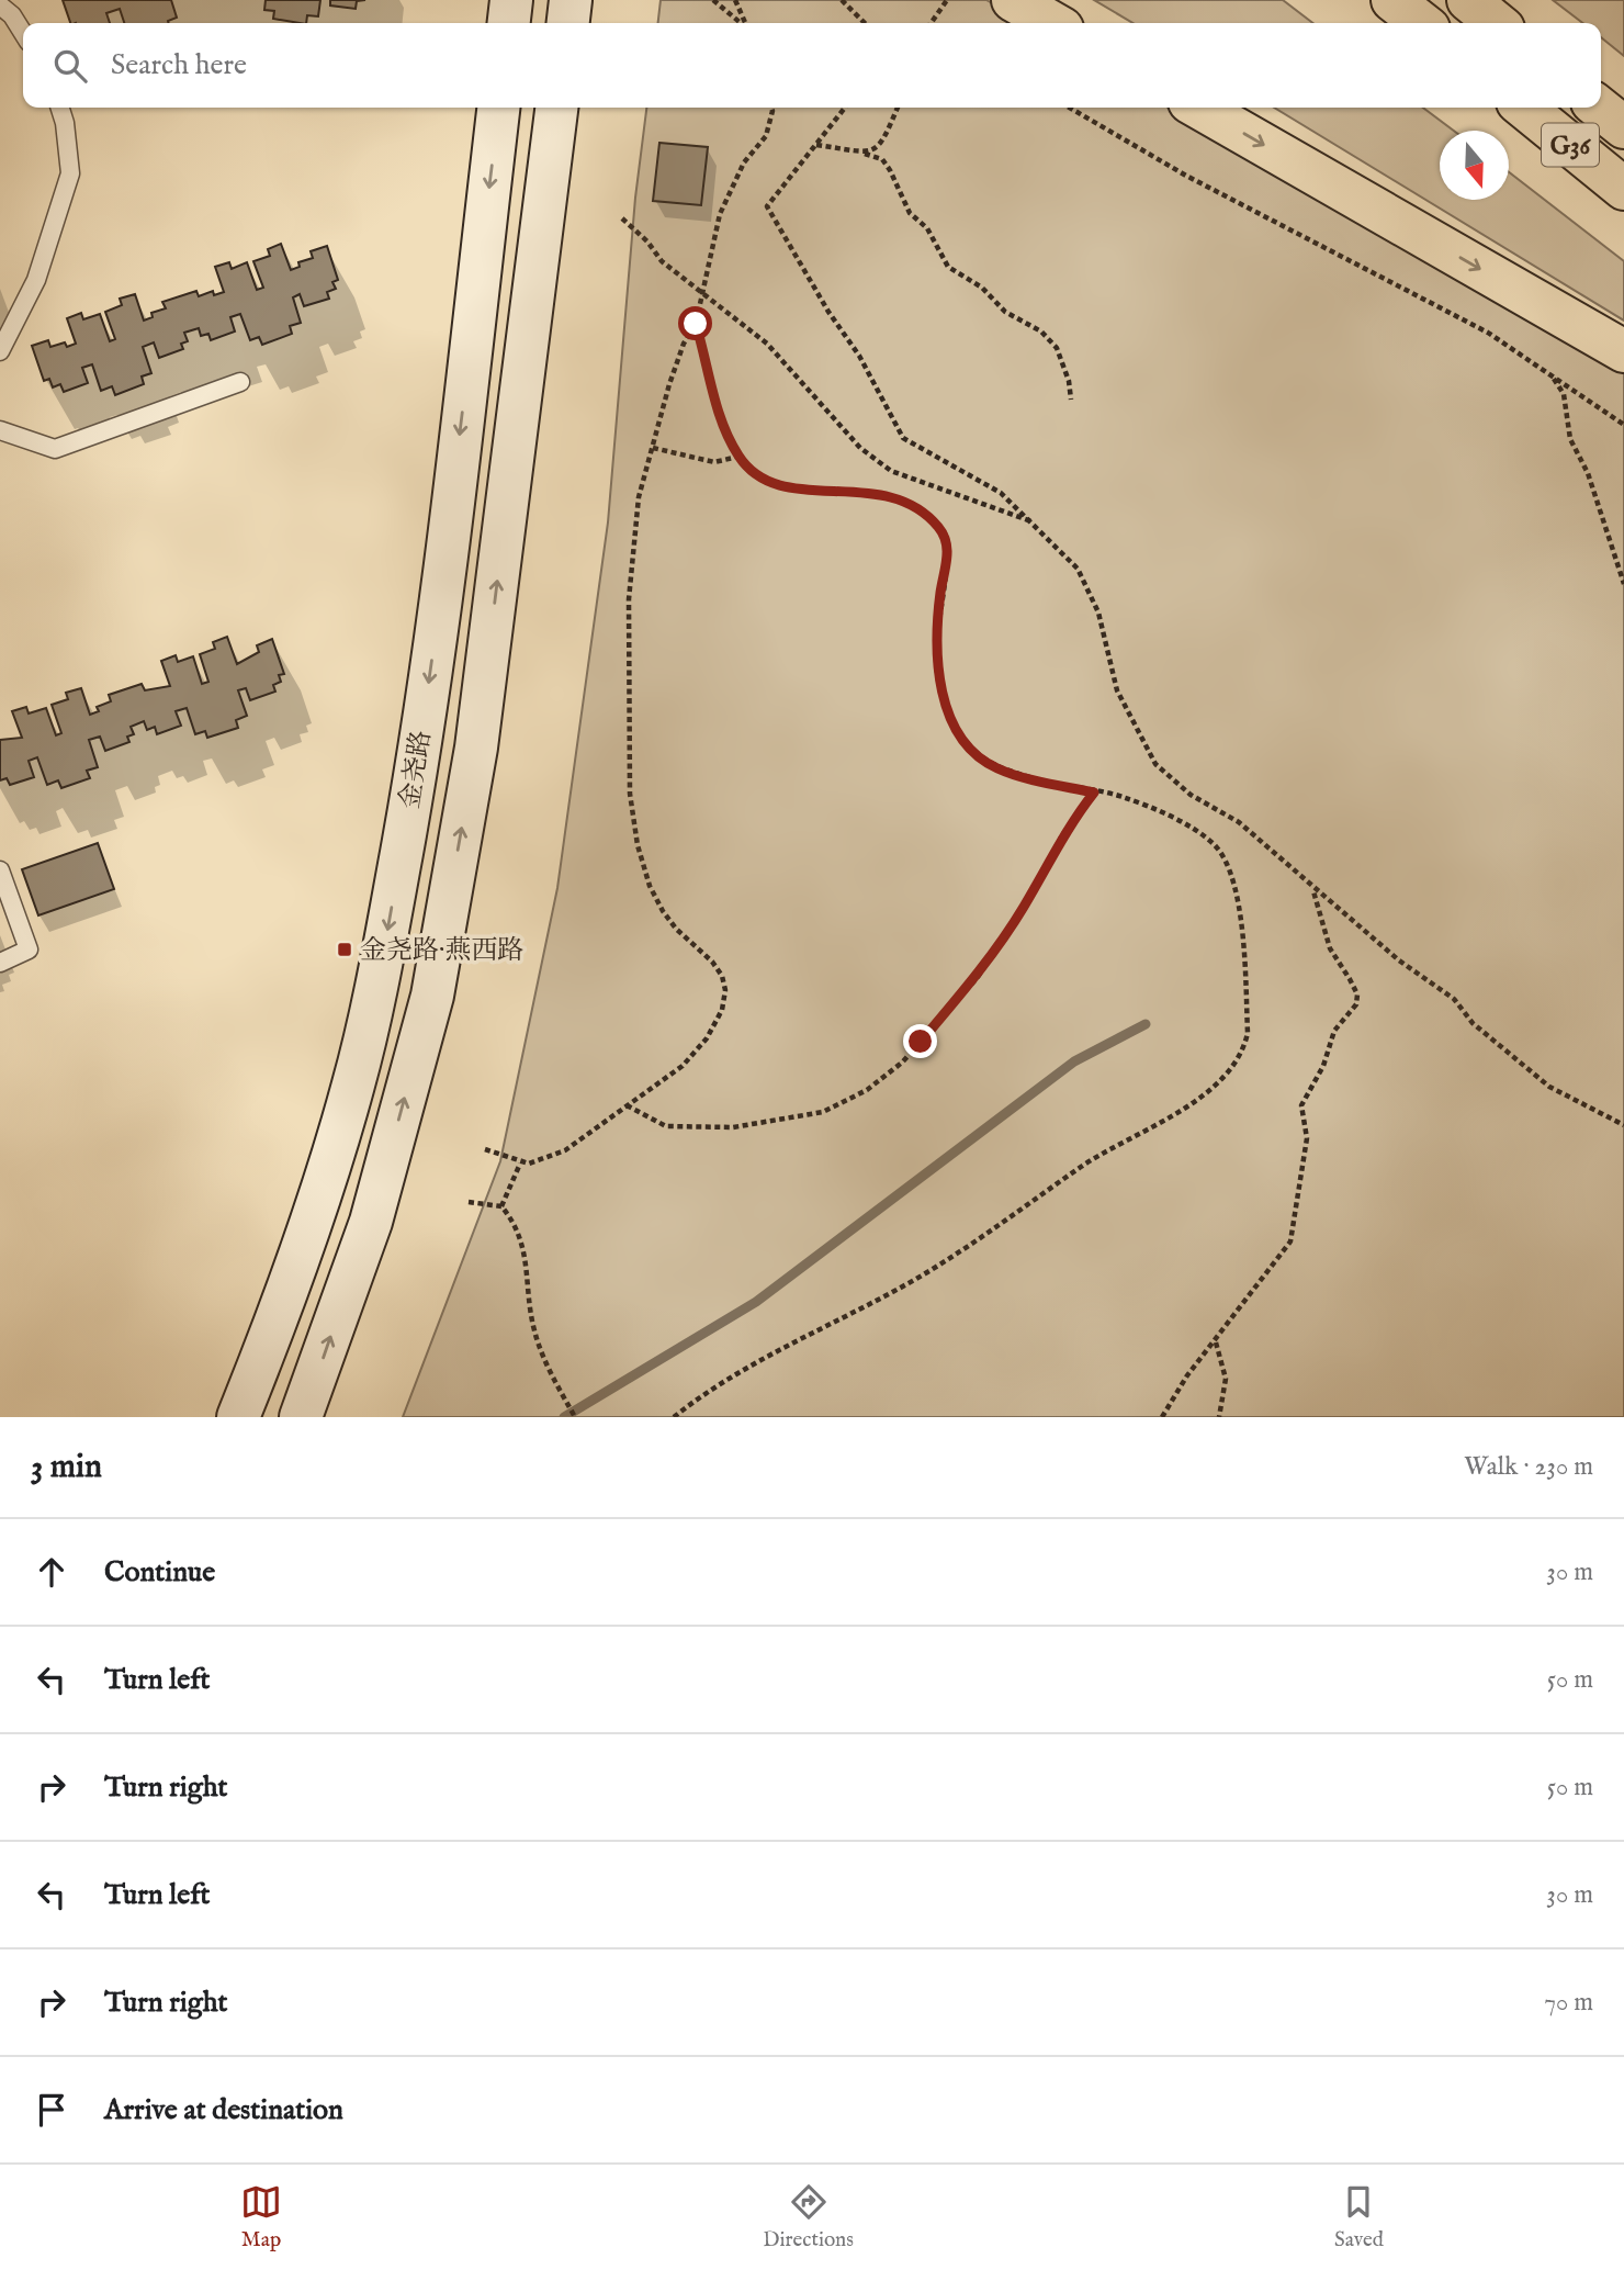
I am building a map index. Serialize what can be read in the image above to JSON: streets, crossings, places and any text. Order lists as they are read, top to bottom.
{
  "streets": {
    "highway": ["G36"],
    "main road": ["金尧路"]
  },
  "places": {
    "transit": ["金尧路·燕西路"]
  },
  "north": "bottom",
  "page": {
    "search": "Search here",
    "heading": ["3 min", "Walk · 230 m"],
    "list": [
      ["Continue", "30 m"],
      ["Turn left", "50 m"],
      ["Turn right", "50 m"],
      ["Turn left", "30 m"],
      ["Turn right", "70 m"],
      "Arrive at destination"
    ],
    "nav": ["Map", "Directions", "Saved"]
  }
}
